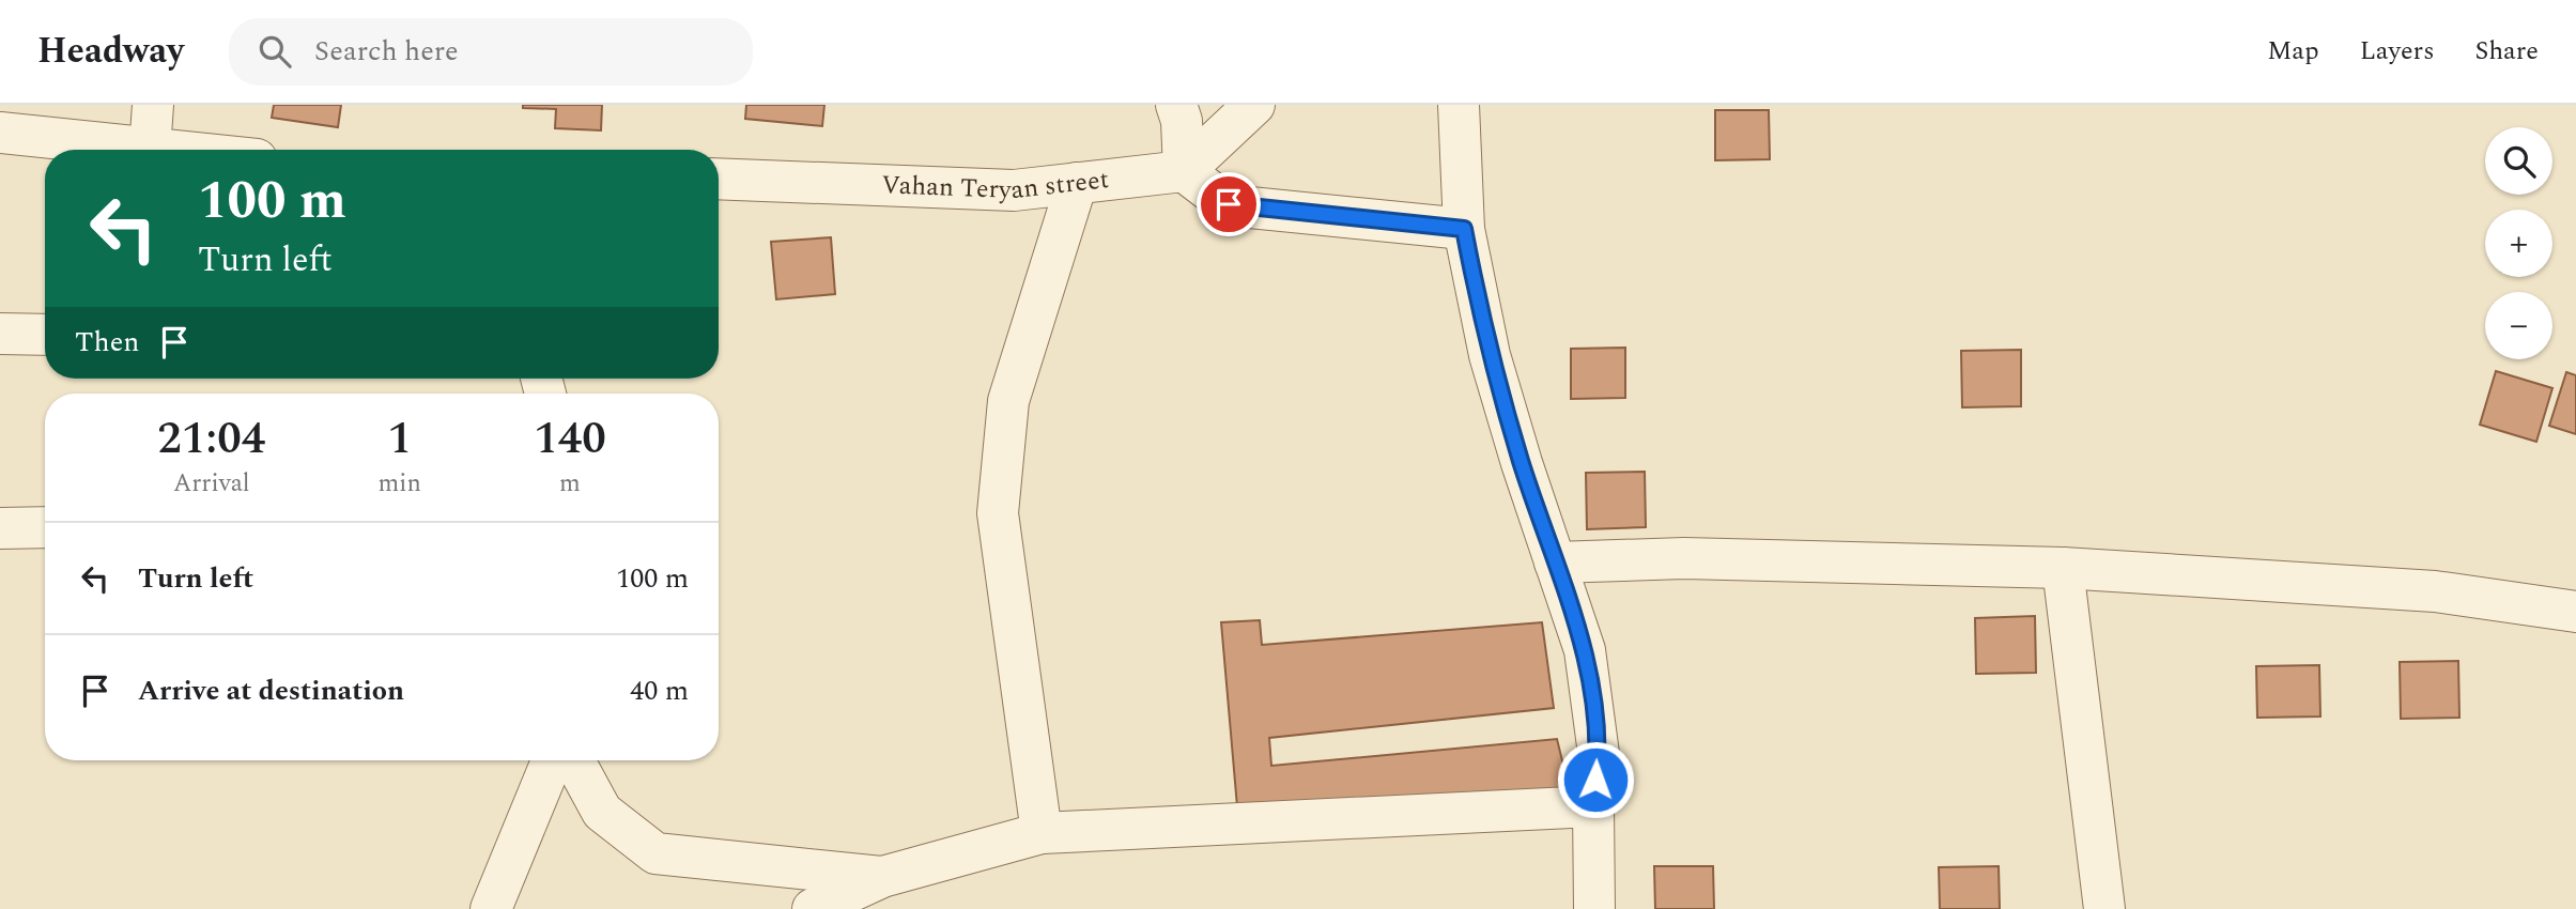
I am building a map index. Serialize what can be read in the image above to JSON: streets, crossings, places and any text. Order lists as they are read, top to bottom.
{
  "streets": {
    "street": ["Vahan Teryan street"]
  },
  "page": {
    "header": "Headway",
    "search": "Search here",
    "nav": ["Map", "Layers", "Share"],
    "map_buttons": ["+", "−"],
    "turn": ["100 m", "Turn left"],
    "then": "Then",
    "eta": [
      "21:04",
      "Arrival",
      "1",
      "min",
      "140",
      "m"
    ],
    "list": [
      {
        "name": "Turn left",
        "value": "100 m"
      },
      {
        "name": "Arrive at destination",
        "value": "40 m"
      }
    ]
  }
}
